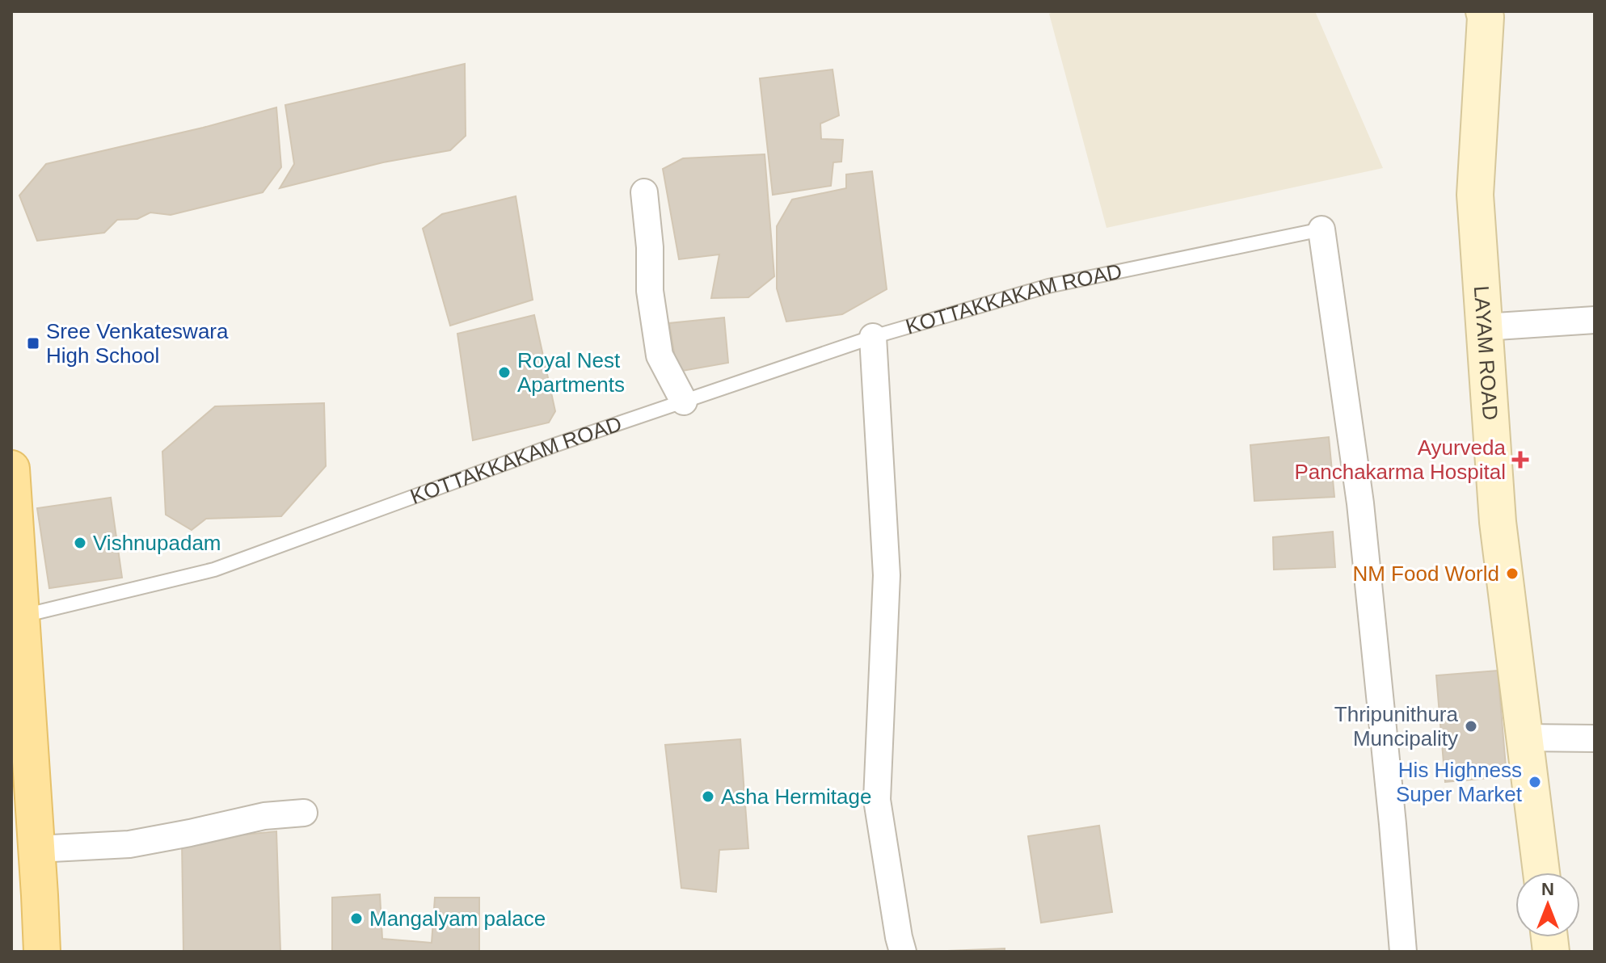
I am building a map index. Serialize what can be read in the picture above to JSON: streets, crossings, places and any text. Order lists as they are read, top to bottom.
{
  "streets": {
    "street": ["KOTTAKKAKAM ROAD", "LAYAM ROAD"]
  },
  "places": {
    "transit": ["Sree Venkateswara High School"],
    "other": [
      "Royal Nest Apartments",
      "Vishnupadam",
      "NM Food World",
      "Thripunithura Muncipality",
      "His Highness Super Market",
      "Asha Hermitage",
      "Mangalyam palace"
    ],
    "health": ["Ayurveda Panchakarma Hospital"]
  },
  "north": "top"
}
